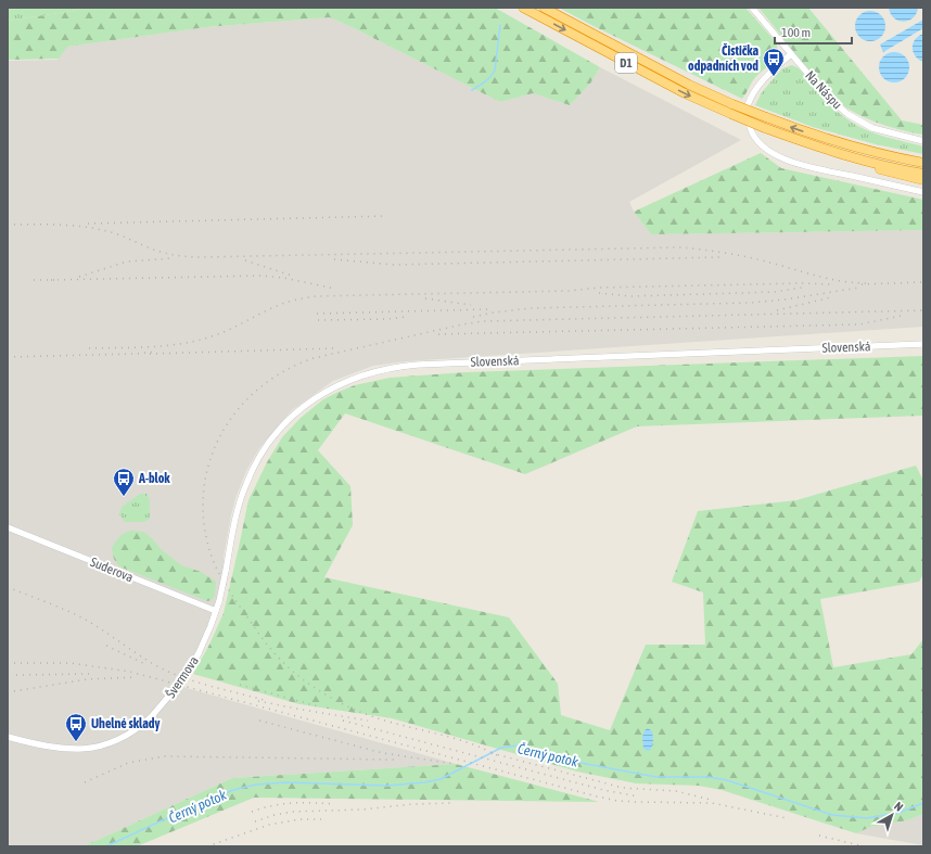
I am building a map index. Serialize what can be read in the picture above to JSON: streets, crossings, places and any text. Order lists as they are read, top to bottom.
{
  "streets": {
    "highway": ["D1"],
    "street": [
      "Na Náspu",
      "Slovenská",
      "Suderova",
      "Švermova"
    ]
  },
  "crossings": [
    ["Slovenská", "Suderova"],
    ["Slovenská", "Švermova"],
    ["Suderova", "Švermova"]
  ],
  "water": ["Černý potok"],
  "places": {
    "bus stop": ["Čistička odpadních vod", "A-blok", "Uhelné sklady"]
  },
  "scale_bar": "100 m",
  "north": "top right"
}
